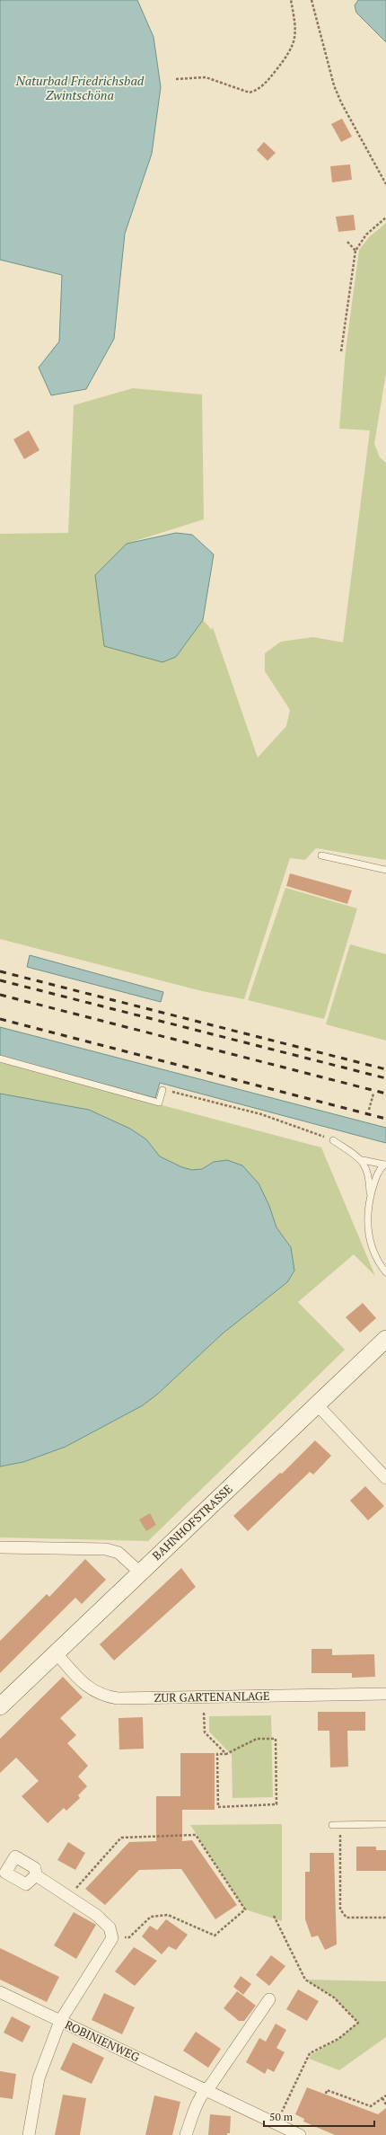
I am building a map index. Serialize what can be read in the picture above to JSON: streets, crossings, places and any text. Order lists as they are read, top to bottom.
{
  "streets": {
    "street": ["BAHNHOFSTRASSE", "ZUR GARTENANLAGE", "ROBINIENWEG"]
  },
  "crossings": [
    ["BAHNHOFSTRASSE", "ZUR GARTENANLAGE"]
  ],
  "water": ["Naturbad Friedrichsbad Zwintschöna"],
  "scale_bar": "50 m"
}
